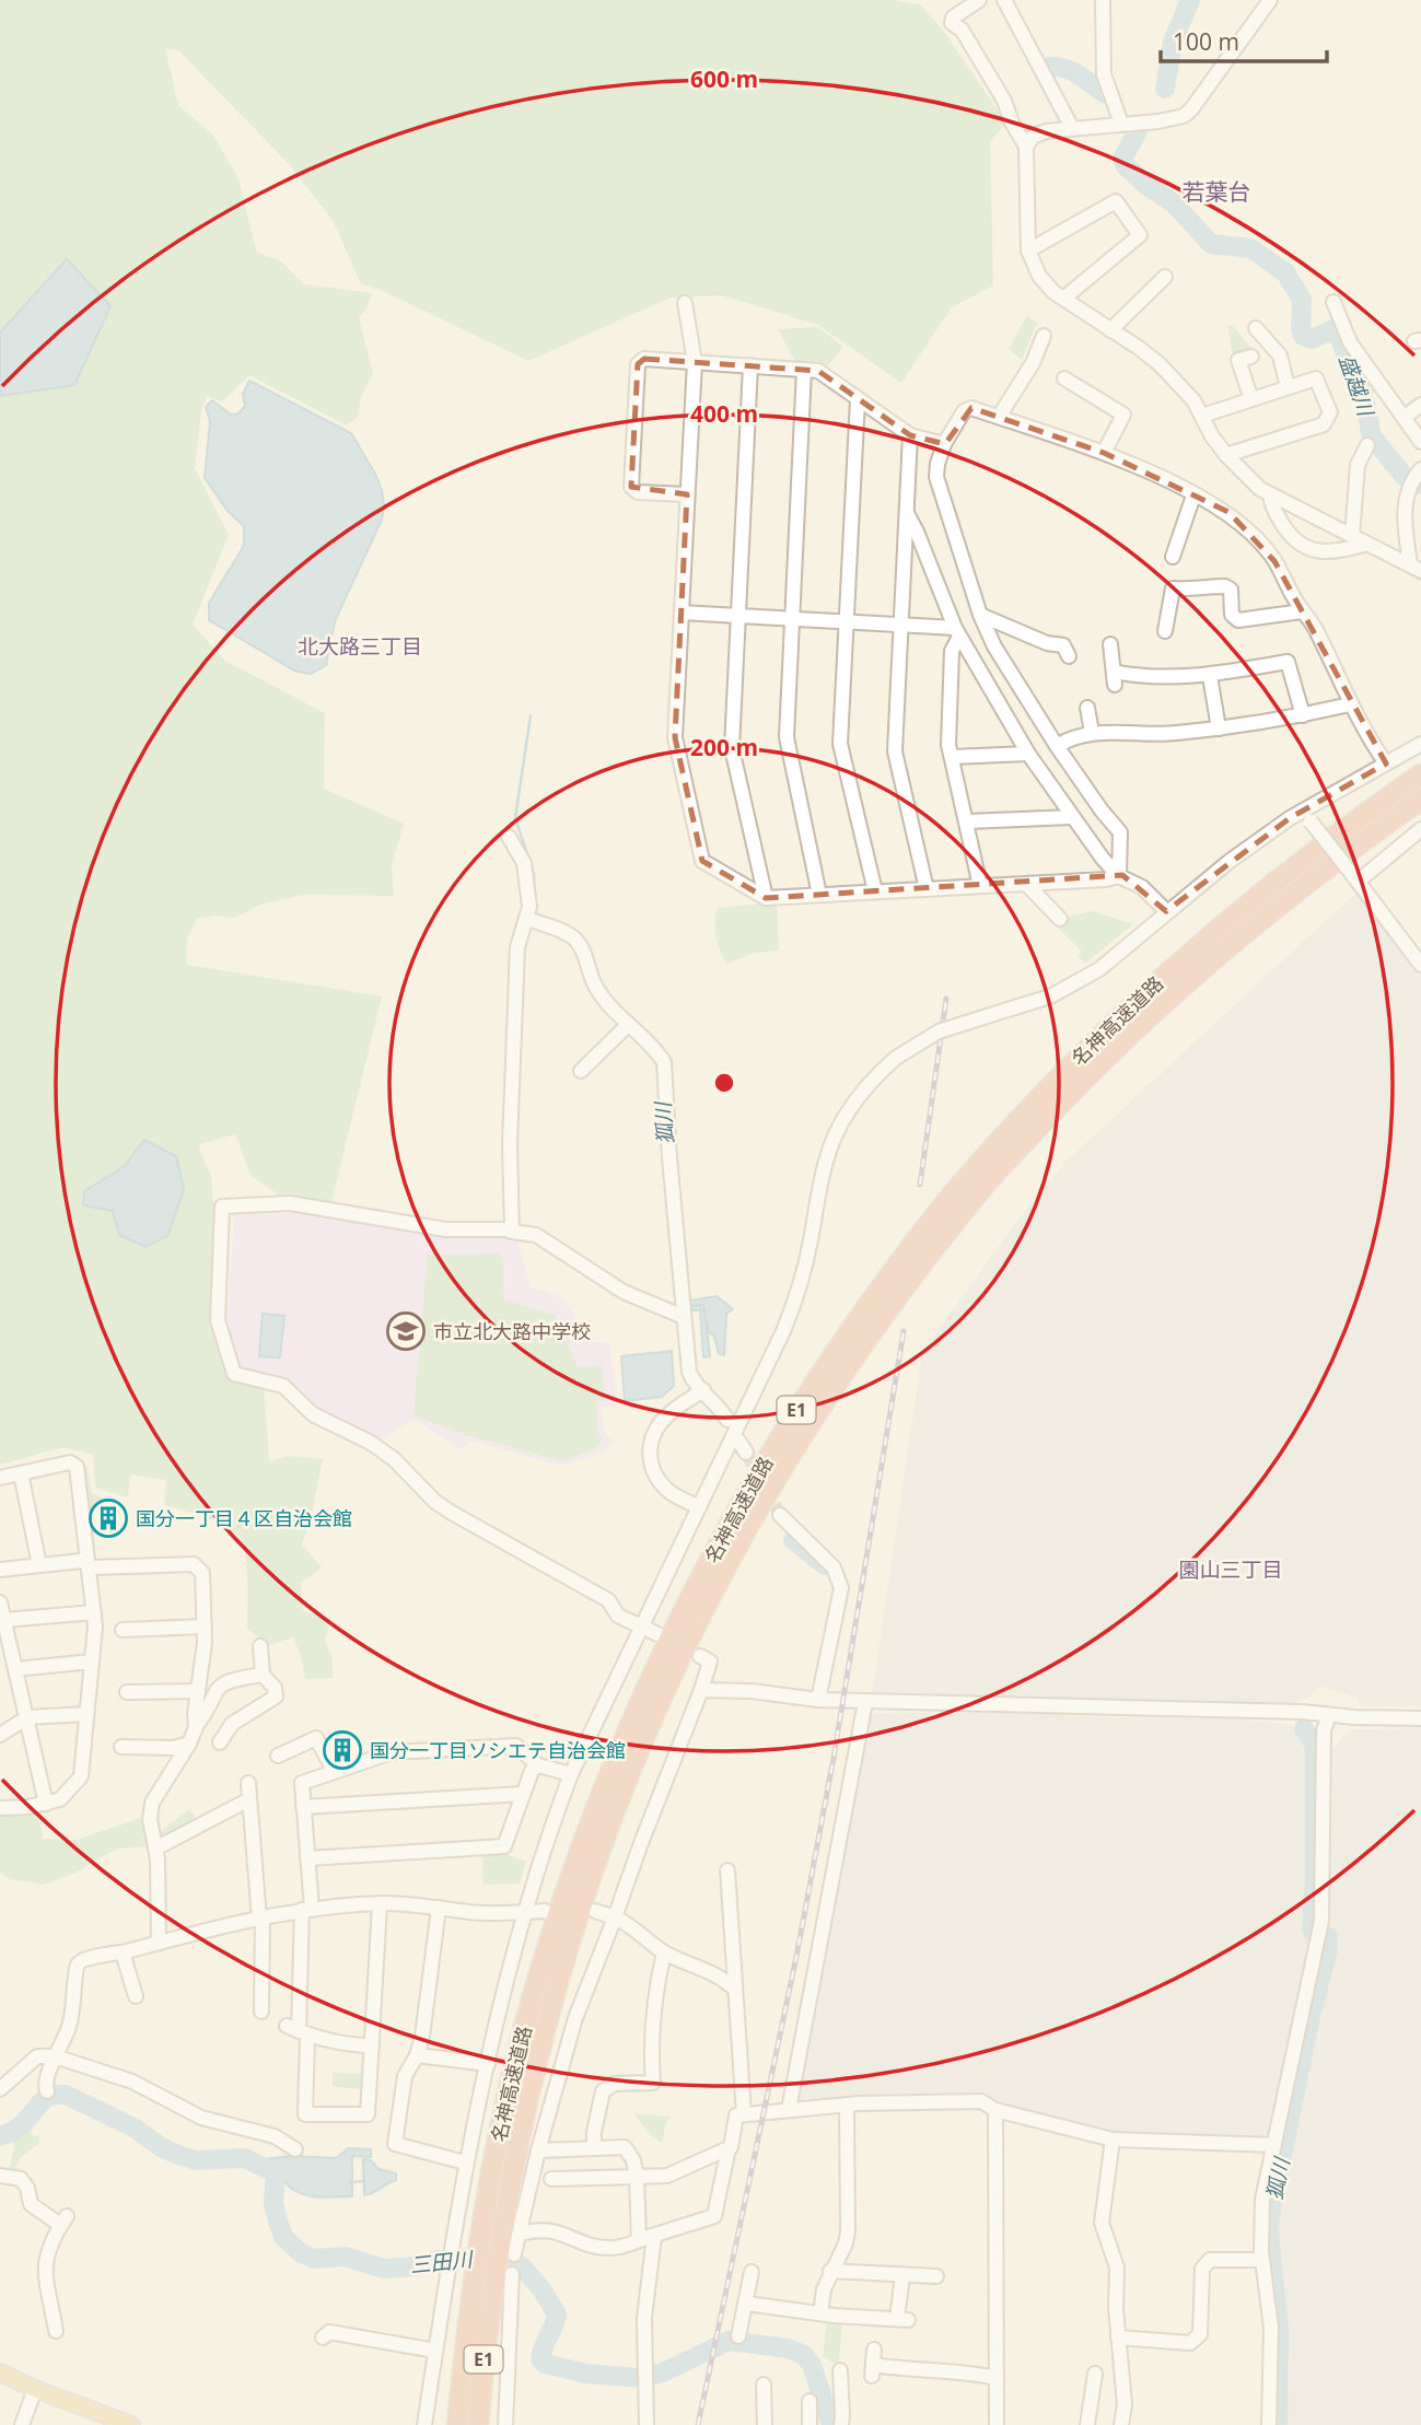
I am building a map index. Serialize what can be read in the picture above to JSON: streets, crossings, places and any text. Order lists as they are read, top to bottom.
{
  "streets": {
    "highway": ["名神高速道路", "E1"]
  },
  "districts": ["若葉台", "北大路三丁目", "園山三丁目"],
  "water": ["盛越川", "狐川", "三田川"],
  "places": {
    "school or university": ["市立北大路中学校"],
    "building": ["国分一丁目４区自治会館", "国分一丁目ソシエテ自治会館"]
  },
  "scale_bar": "100 m",
  "rings": ["600 m", "400 m", "200 m"]
}
